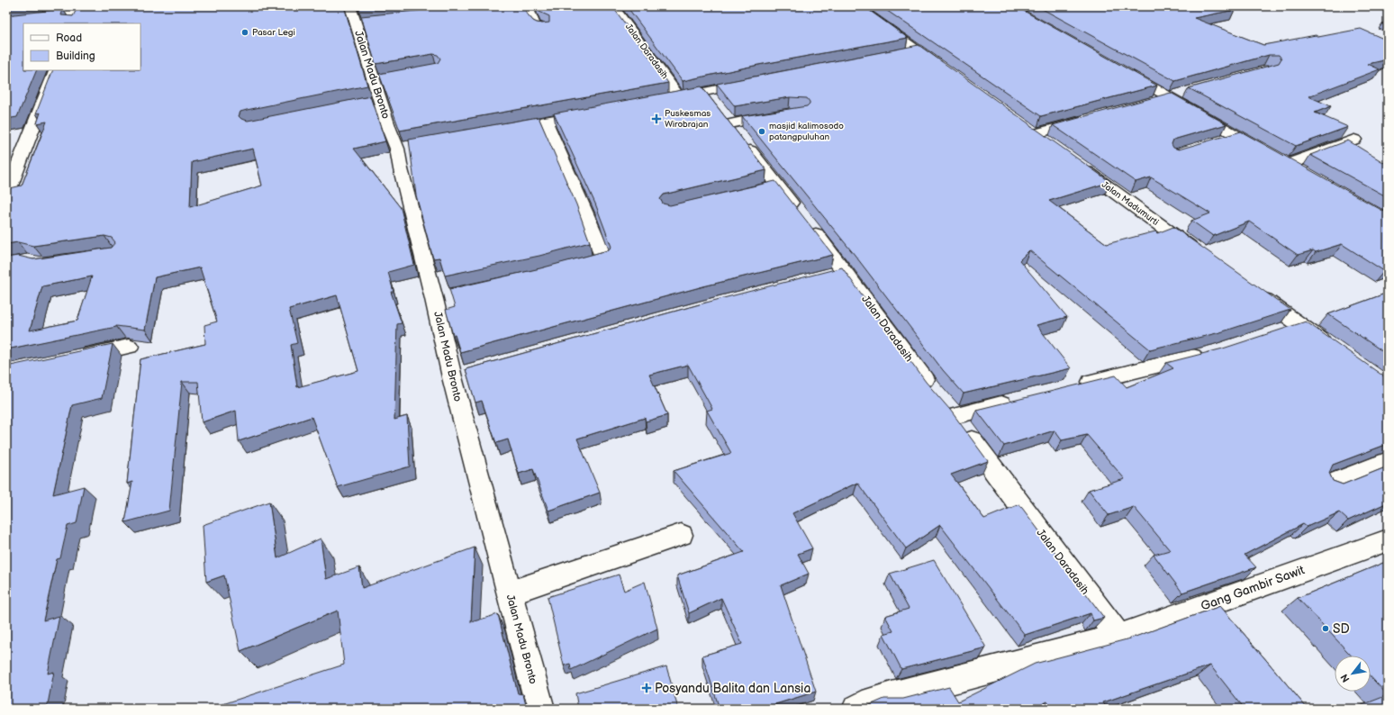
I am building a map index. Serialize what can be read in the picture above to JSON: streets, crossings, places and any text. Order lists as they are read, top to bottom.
{
  "streets": {
    "street": [
      "Jalan Daradasih",
      "Jalan Madu Bronto",
      "Jalan Madumurti",
      "Gang Gambir Sawit"
    ]
  },
  "crossings": [
    ["Jalan Daradasih", "Gang Gambir Sawit"]
  ],
  "places": {
    "other": ["Pasar Legi", "masjid kalimosodo patangpuluhan", "SD"],
    "health": ["Puskesmas Wirobrajan", "Posyandu Balita dan Lansia"]
  },
  "legend": ["Road", "Building"],
  "north": "bottom left"
}
